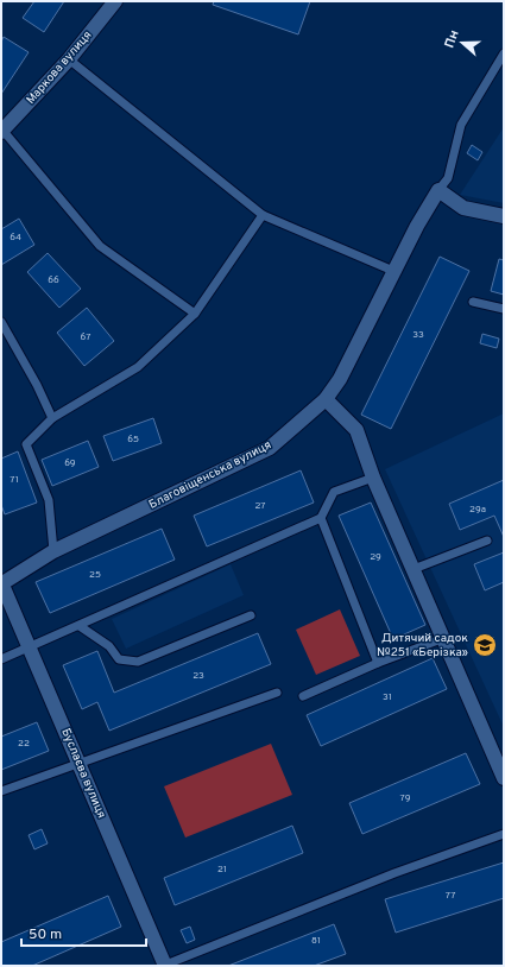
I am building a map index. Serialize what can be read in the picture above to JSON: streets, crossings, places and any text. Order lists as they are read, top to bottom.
{
  "streets": {
    "street": ["Маркова вулиця", "Благовіщенська вулиця", "Буслаєва вулиця"]
  },
  "crossings": [
    ["Благовіщенська вулиця", "Буслаєва вулиця"]
  ],
  "places": {
    "school or university": ["Дитячий садок №251 «Берізка»"]
  },
  "house_numbers": [
    "64",
    "66",
    "33",
    "67",
    "65",
    "69",
    "71",
    "27",
    "29а",
    "29",
    "25",
    "23",
    "31",
    "22",
    "79",
    "21",
    "77",
    "81"
  ],
  "scale_bar": "50 m",
  "north": "left"
}
